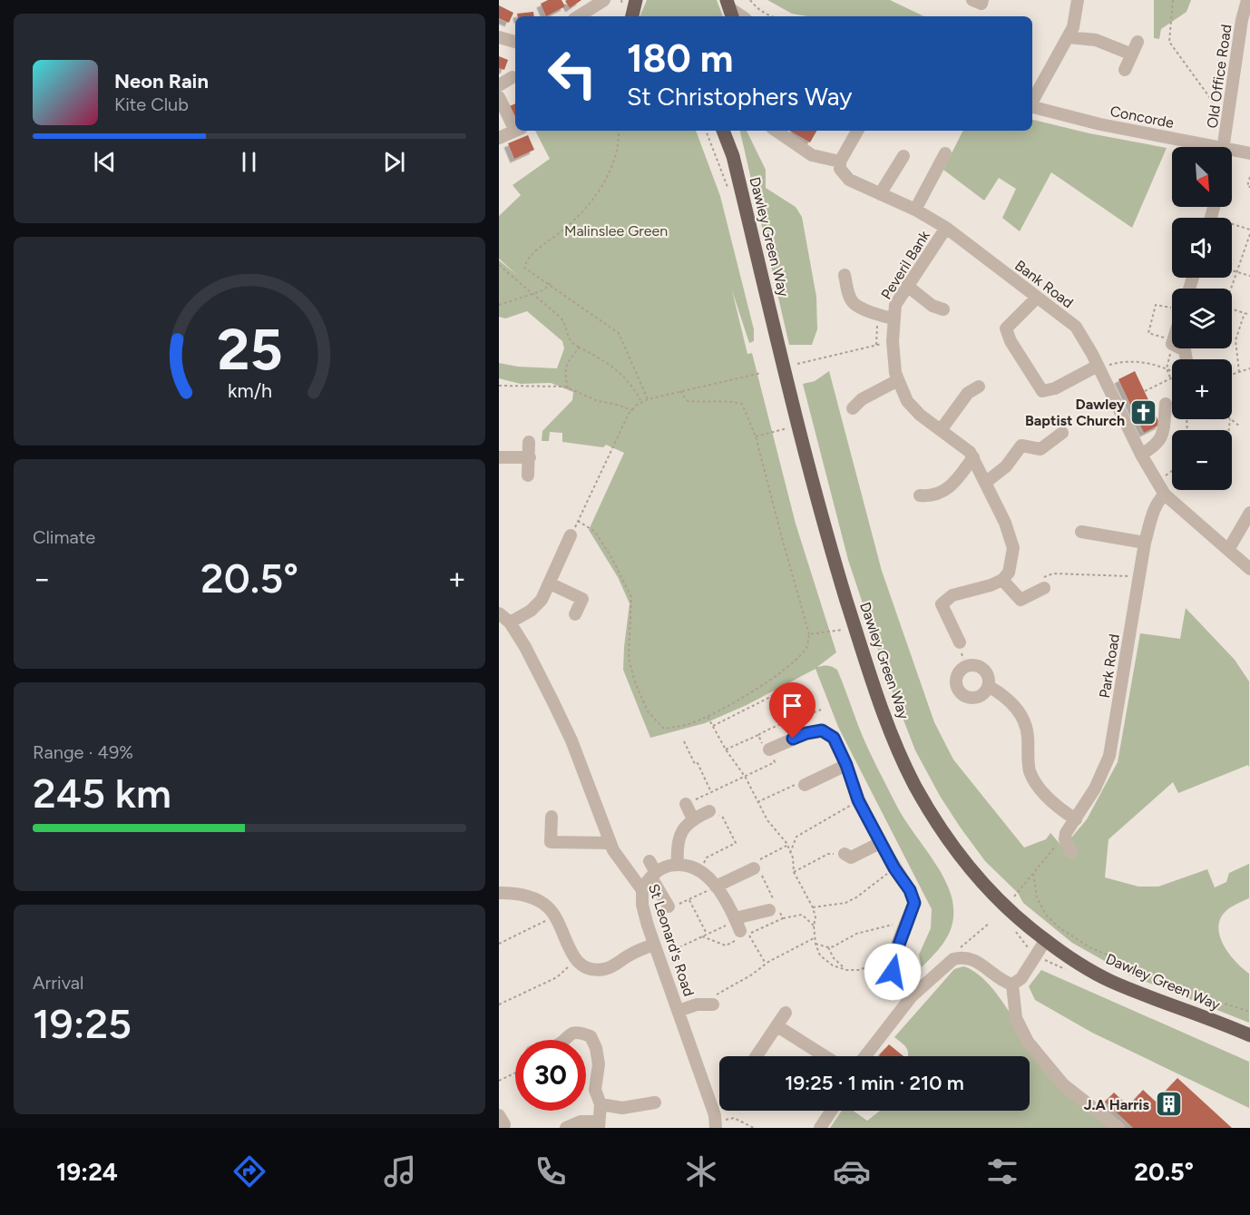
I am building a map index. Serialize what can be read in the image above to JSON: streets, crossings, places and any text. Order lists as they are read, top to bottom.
{
  "streets": {
    "main road": ["Dawley Green Way"],
    "street": [
      "Old Office Road",
      "Concorde",
      "Peveril Bank",
      "Bank Road",
      "Park Road",
      "St Leonard's Road"
    ]
  },
  "crossings": [
    ["Peveril Bank", "Bank Road"],
    ["Bank Road", "Park Road"]
  ],
  "parks": ["Malinslee Green"],
  "places": {
    "church": ["Dawley Baptist Church"],
    "building": ["J.A Harris"]
  },
  "north": "bottom right",
  "page": {
    "turn": ["180 m", "St Christophers Way"],
    "song": ["Neon Rain", "Kite Club"],
    "map_buttons": ["+", "−"],
    "tile": [
      "Climate",
      ["Range · 49%", "245 km"],
      ["Arrival", "19:25"]
    ],
    "heat": ["−", "20.5°", "+"],
    "limit": "30",
    "trip": "19:25 · 1 min · 210 m",
    "tabs": ["19:24", "20.5°"],
    "gauge": ["25", "km/h"]
  }
}
